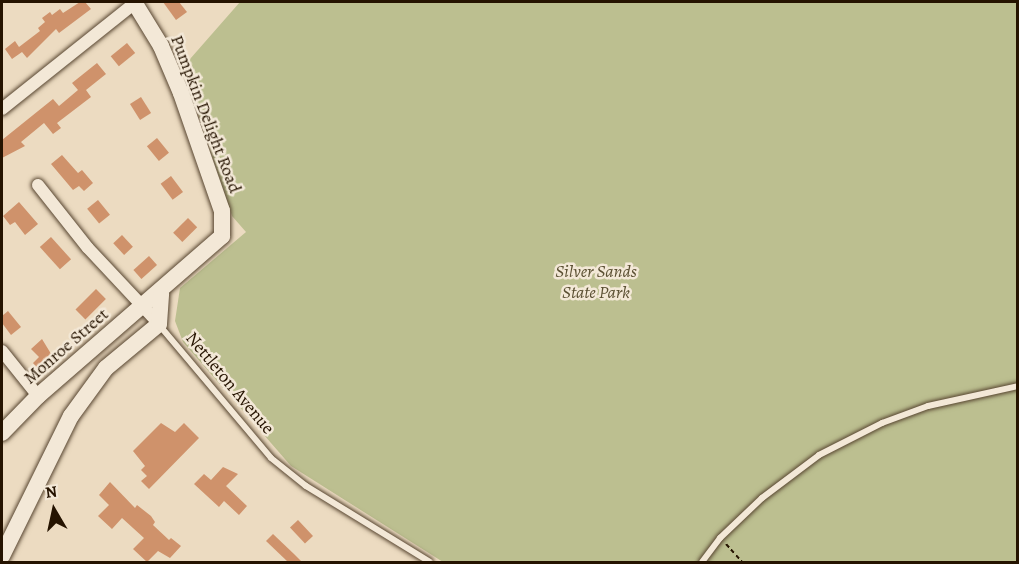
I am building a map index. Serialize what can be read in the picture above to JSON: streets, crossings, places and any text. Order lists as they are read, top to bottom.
{
  "streets": {
    "street": ["Pumpkin Delight Road", "Monroe Street", "Nettleton Avenue"]
  },
  "crossings": [
    ["Pumpkin Delight Road", "Monroe Street"],
    ["Monroe Street", "Nettleton Avenue"]
  ],
  "parks": ["Silver Sands State Park"],
  "north": "top"
}
